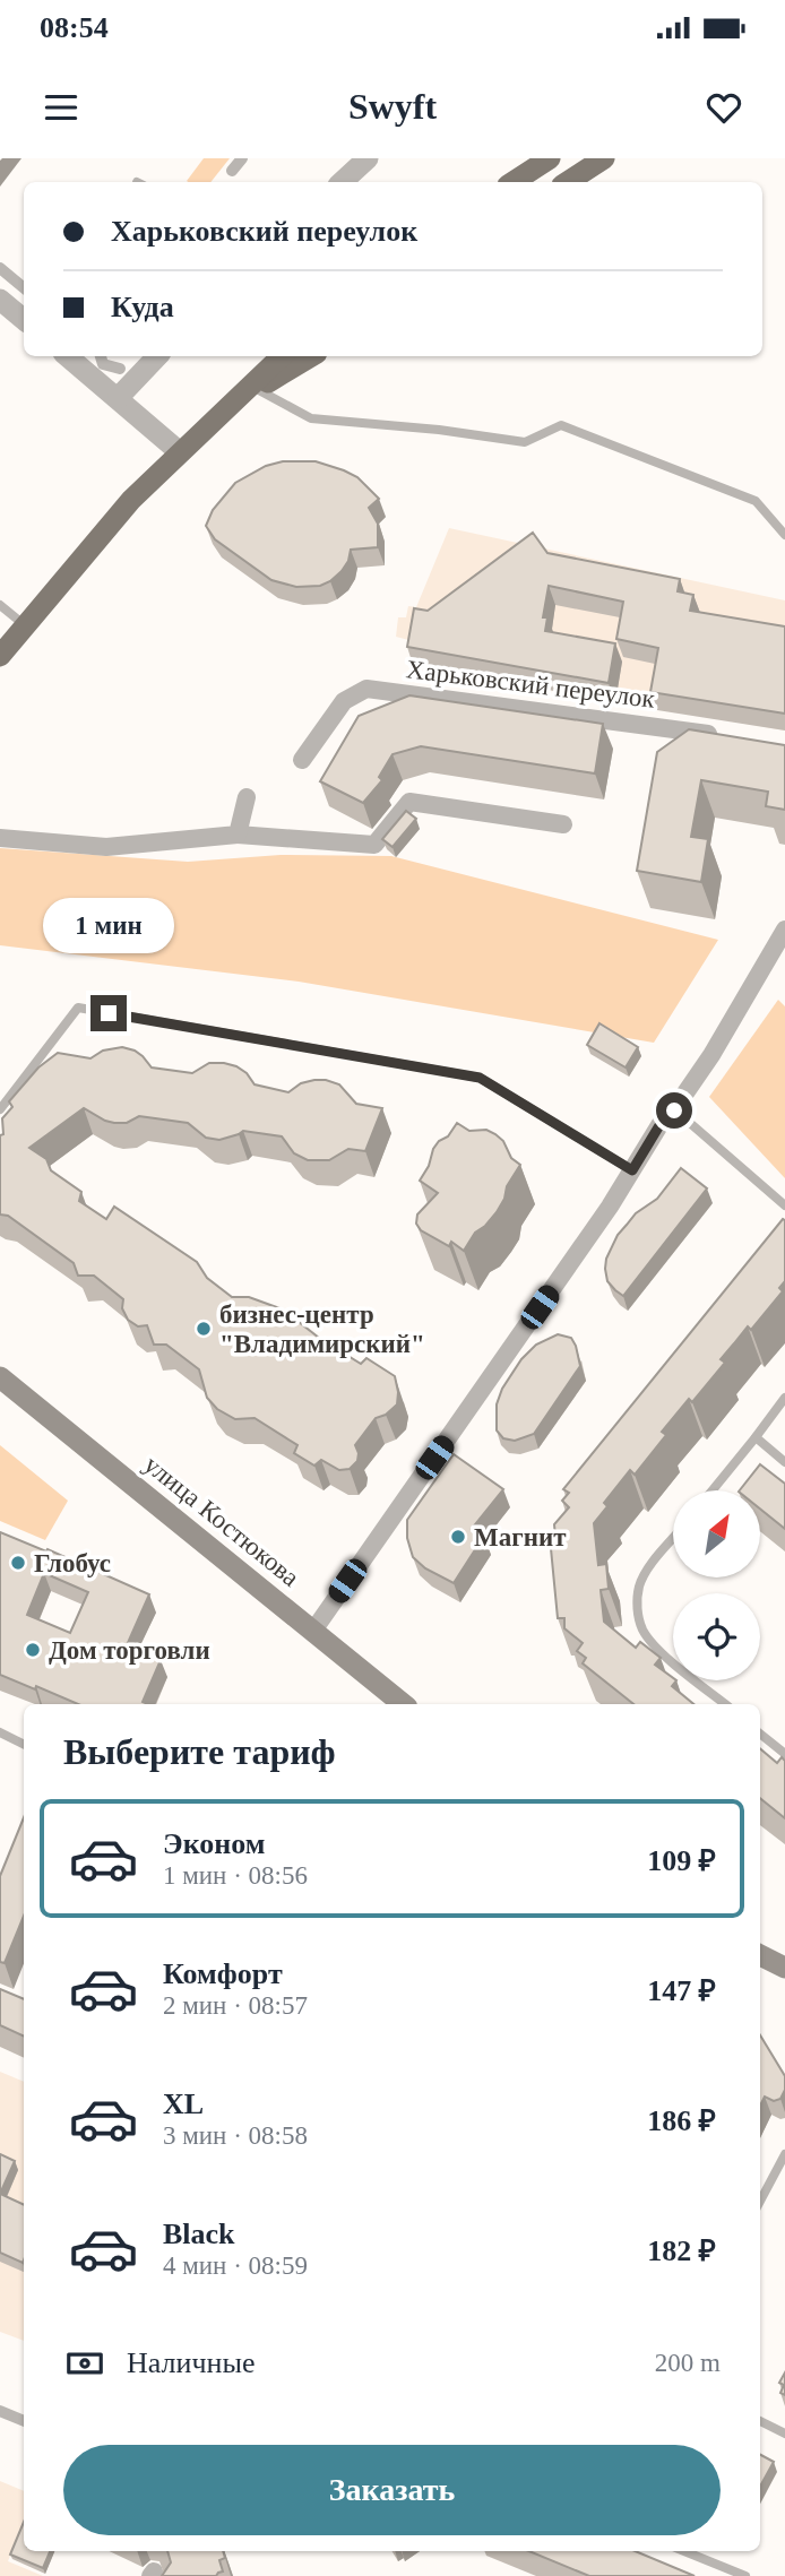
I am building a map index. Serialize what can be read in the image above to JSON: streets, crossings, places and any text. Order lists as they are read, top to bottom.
{
  "streets": {
    "main road": ["улица Костюкова"],
    "street": ["Харьковский переулок"]
  },
  "places": [
    "бизнес-центр \"Владимирский\"",
    "Магнит",
    "Глобус",
    "Дом торговли"
  ],
  "north": "top right",
  "page": {
    "status": "08:54",
    "header": "Swyft",
    "banner": ["Харьковский переулок", "Куда"],
    "bubble": "1 мин",
    "heading": "Выберите тариф",
    "list": [
      {
        "name": "Эконом",
        "note": "1 мин · 08:56",
        "value": "109 ₽"
      },
      {
        "name": "Комфорт",
        "note": "2 мин · 08:57",
        "value": "147 ₽"
      },
      {
        "name": "XL",
        "note": "3 мин · 08:58",
        "value": "186 ₽"
      },
      {
        "name": "Black",
        "note": "4 мин · 08:59",
        "value": "182 ₽"
      }
    ],
    "pay": ["Наличные", "200 m"],
    "buttons": "Заказать"
  }
}
